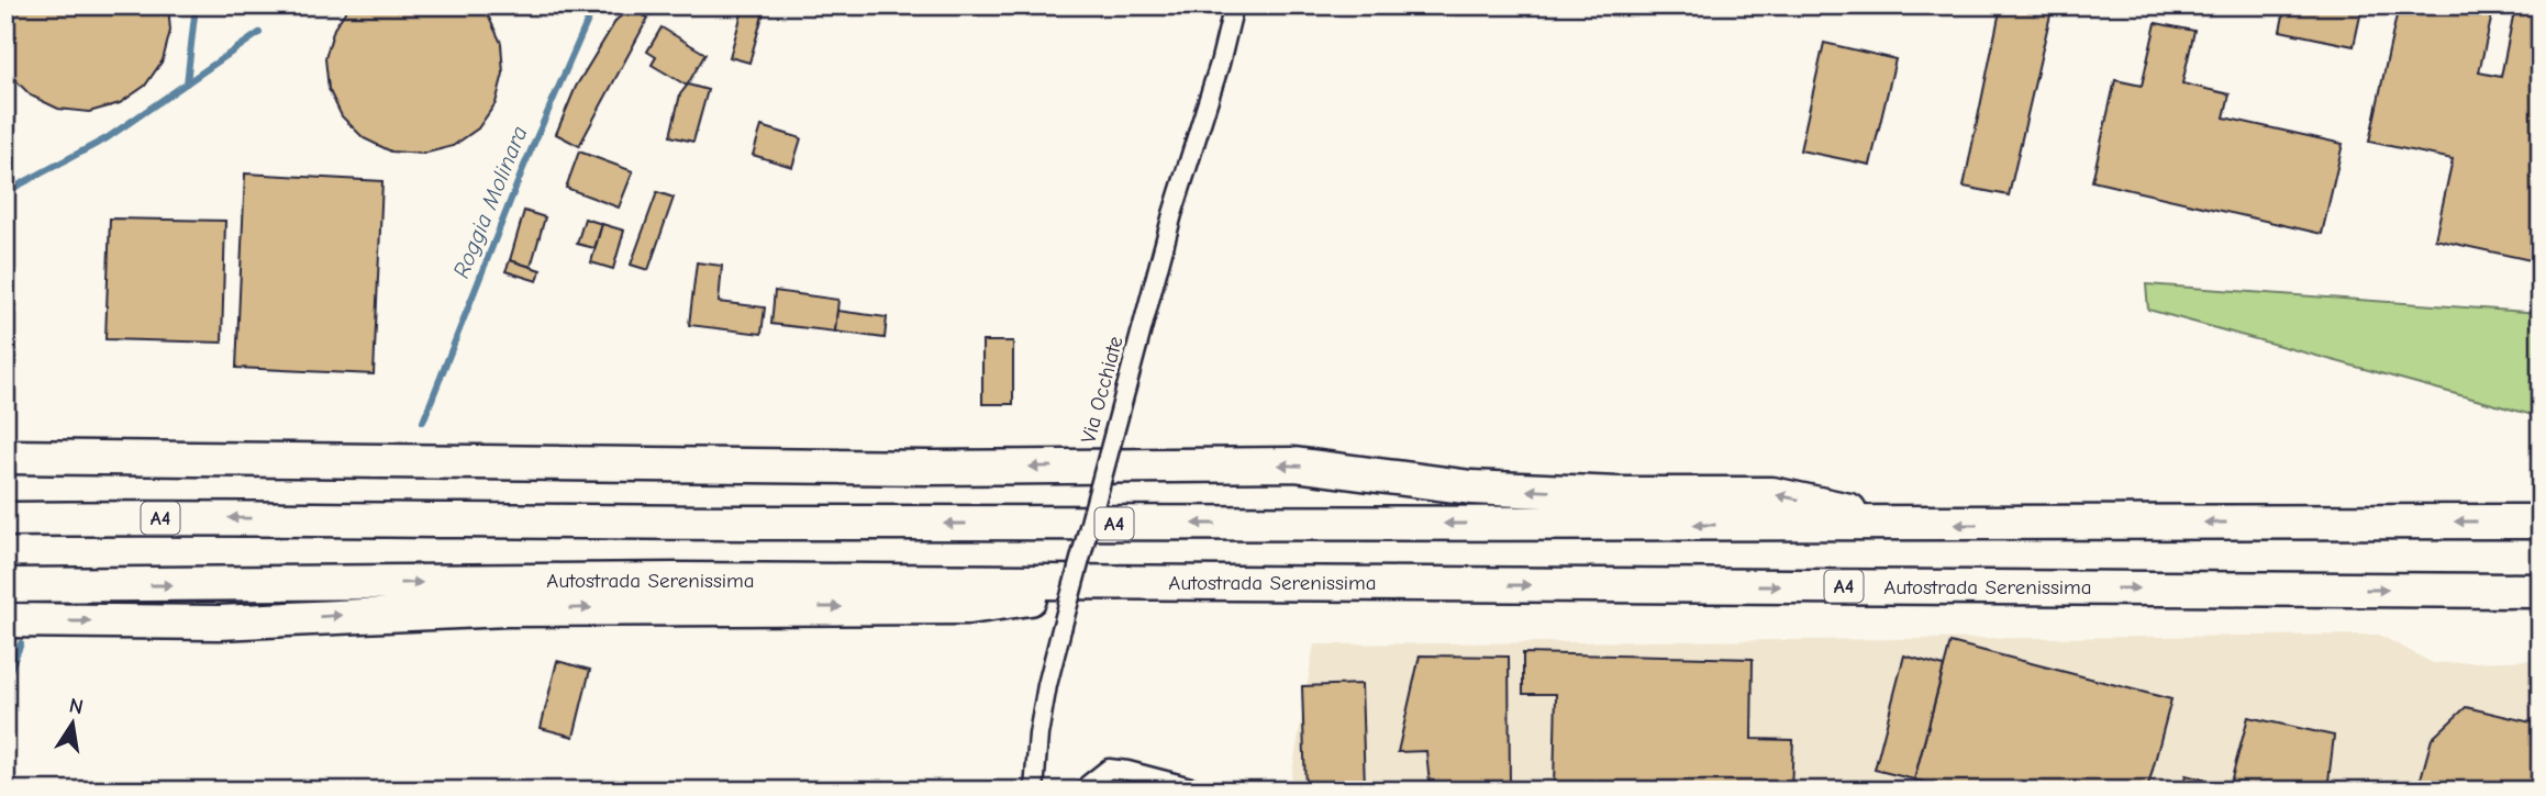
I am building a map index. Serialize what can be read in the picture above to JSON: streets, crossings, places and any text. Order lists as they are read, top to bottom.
{
  "streets": {
    "highway": ["A4", "Autostrada Serenissima"],
    "street": ["Via Occhiate"]
  },
  "water": ["Roggia Molinara"],
  "north": "top"
}
